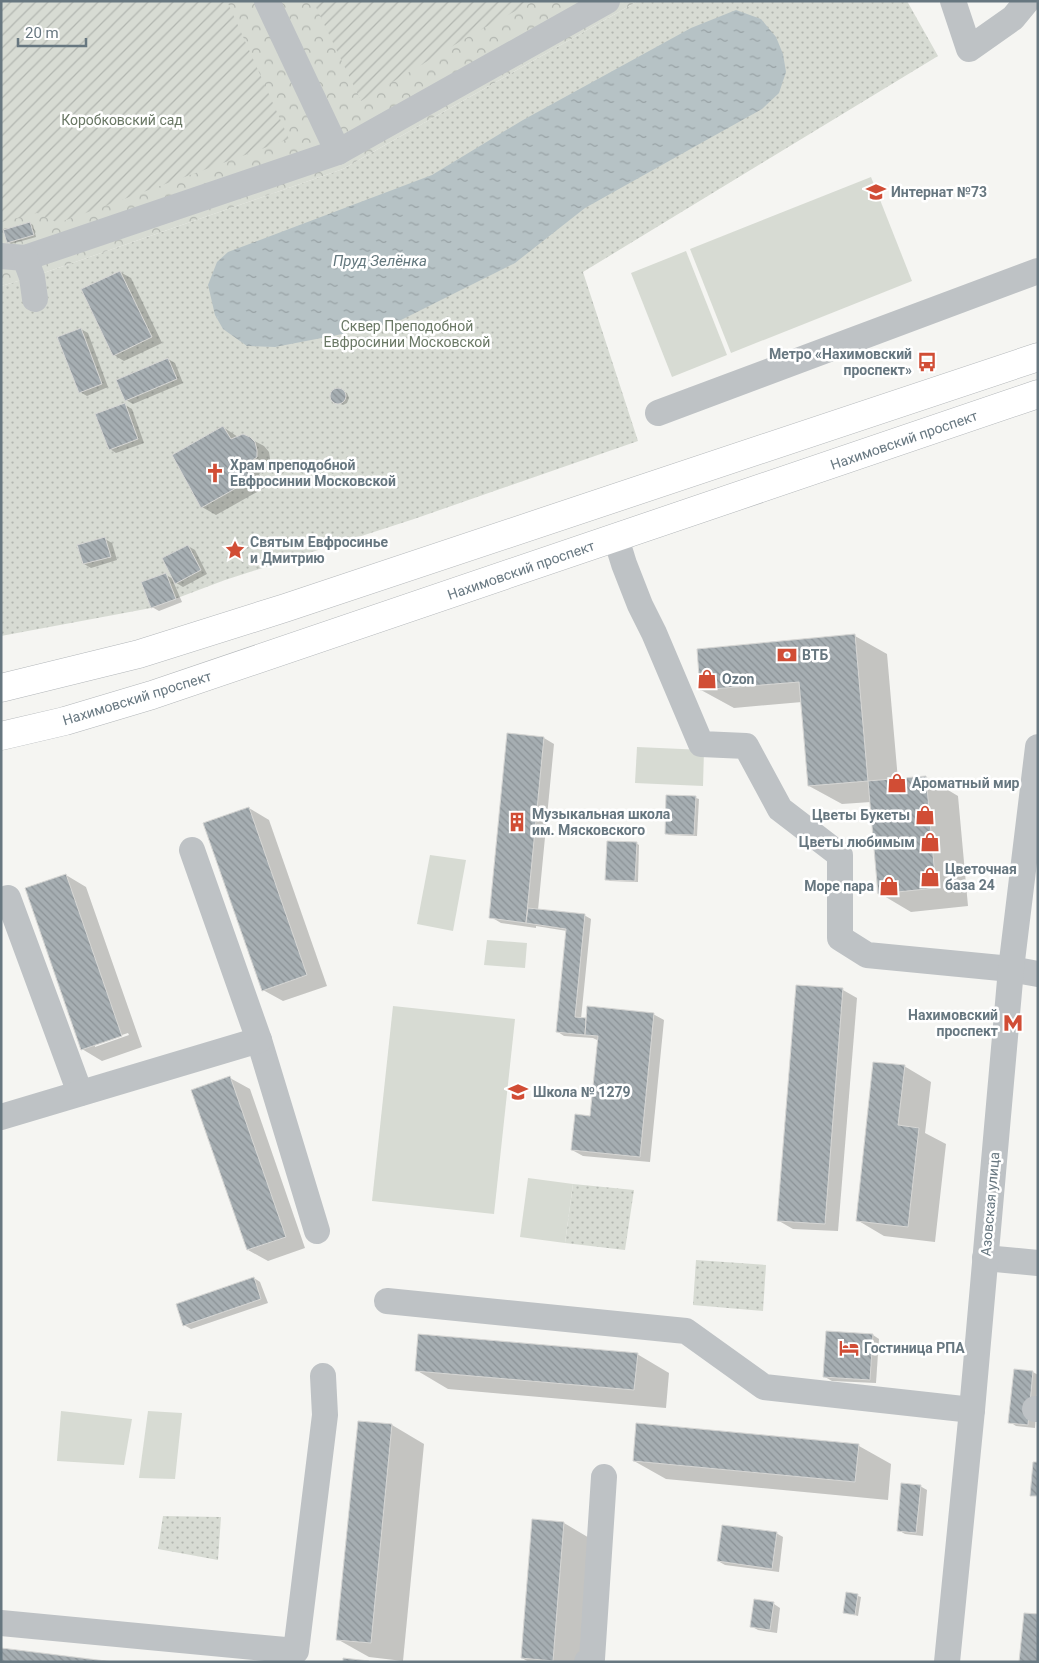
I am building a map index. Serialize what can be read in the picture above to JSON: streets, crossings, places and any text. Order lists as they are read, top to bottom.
{
  "streets": {
    "main road": ["Нахимовский проспект"],
    "street": ["Азовская улица"]
  },
  "water": ["Пруд Зелёнка"],
  "parks": ["Коробковский сад", "Сквер Преподобной Евфросинии Московской"],
  "places": {
    "school or university": ["Интернат №73", "Школа № 1279"],
    "bus stop": ["Метро «Нахимовский проспект»"],
    "church": ["Храм преподобной Евфросинии Московской"],
    "place": ["Святым Евфросинье и Дмитрию"],
    "bank": ["ВТБ"],
    "shop": [
      "Ozon",
      "Ароматный мир",
      "Цветы Букеты",
      "Цветы любимым",
      "Цветочная база 24",
      "Море пара"
    ],
    "building": ["Музыкальная школа им. Мясковского"],
    "metro station": ["Нахимовский проспект"],
    "hotel": ["Гостиница РПА"]
  },
  "scale_bar": "20 m"
}
